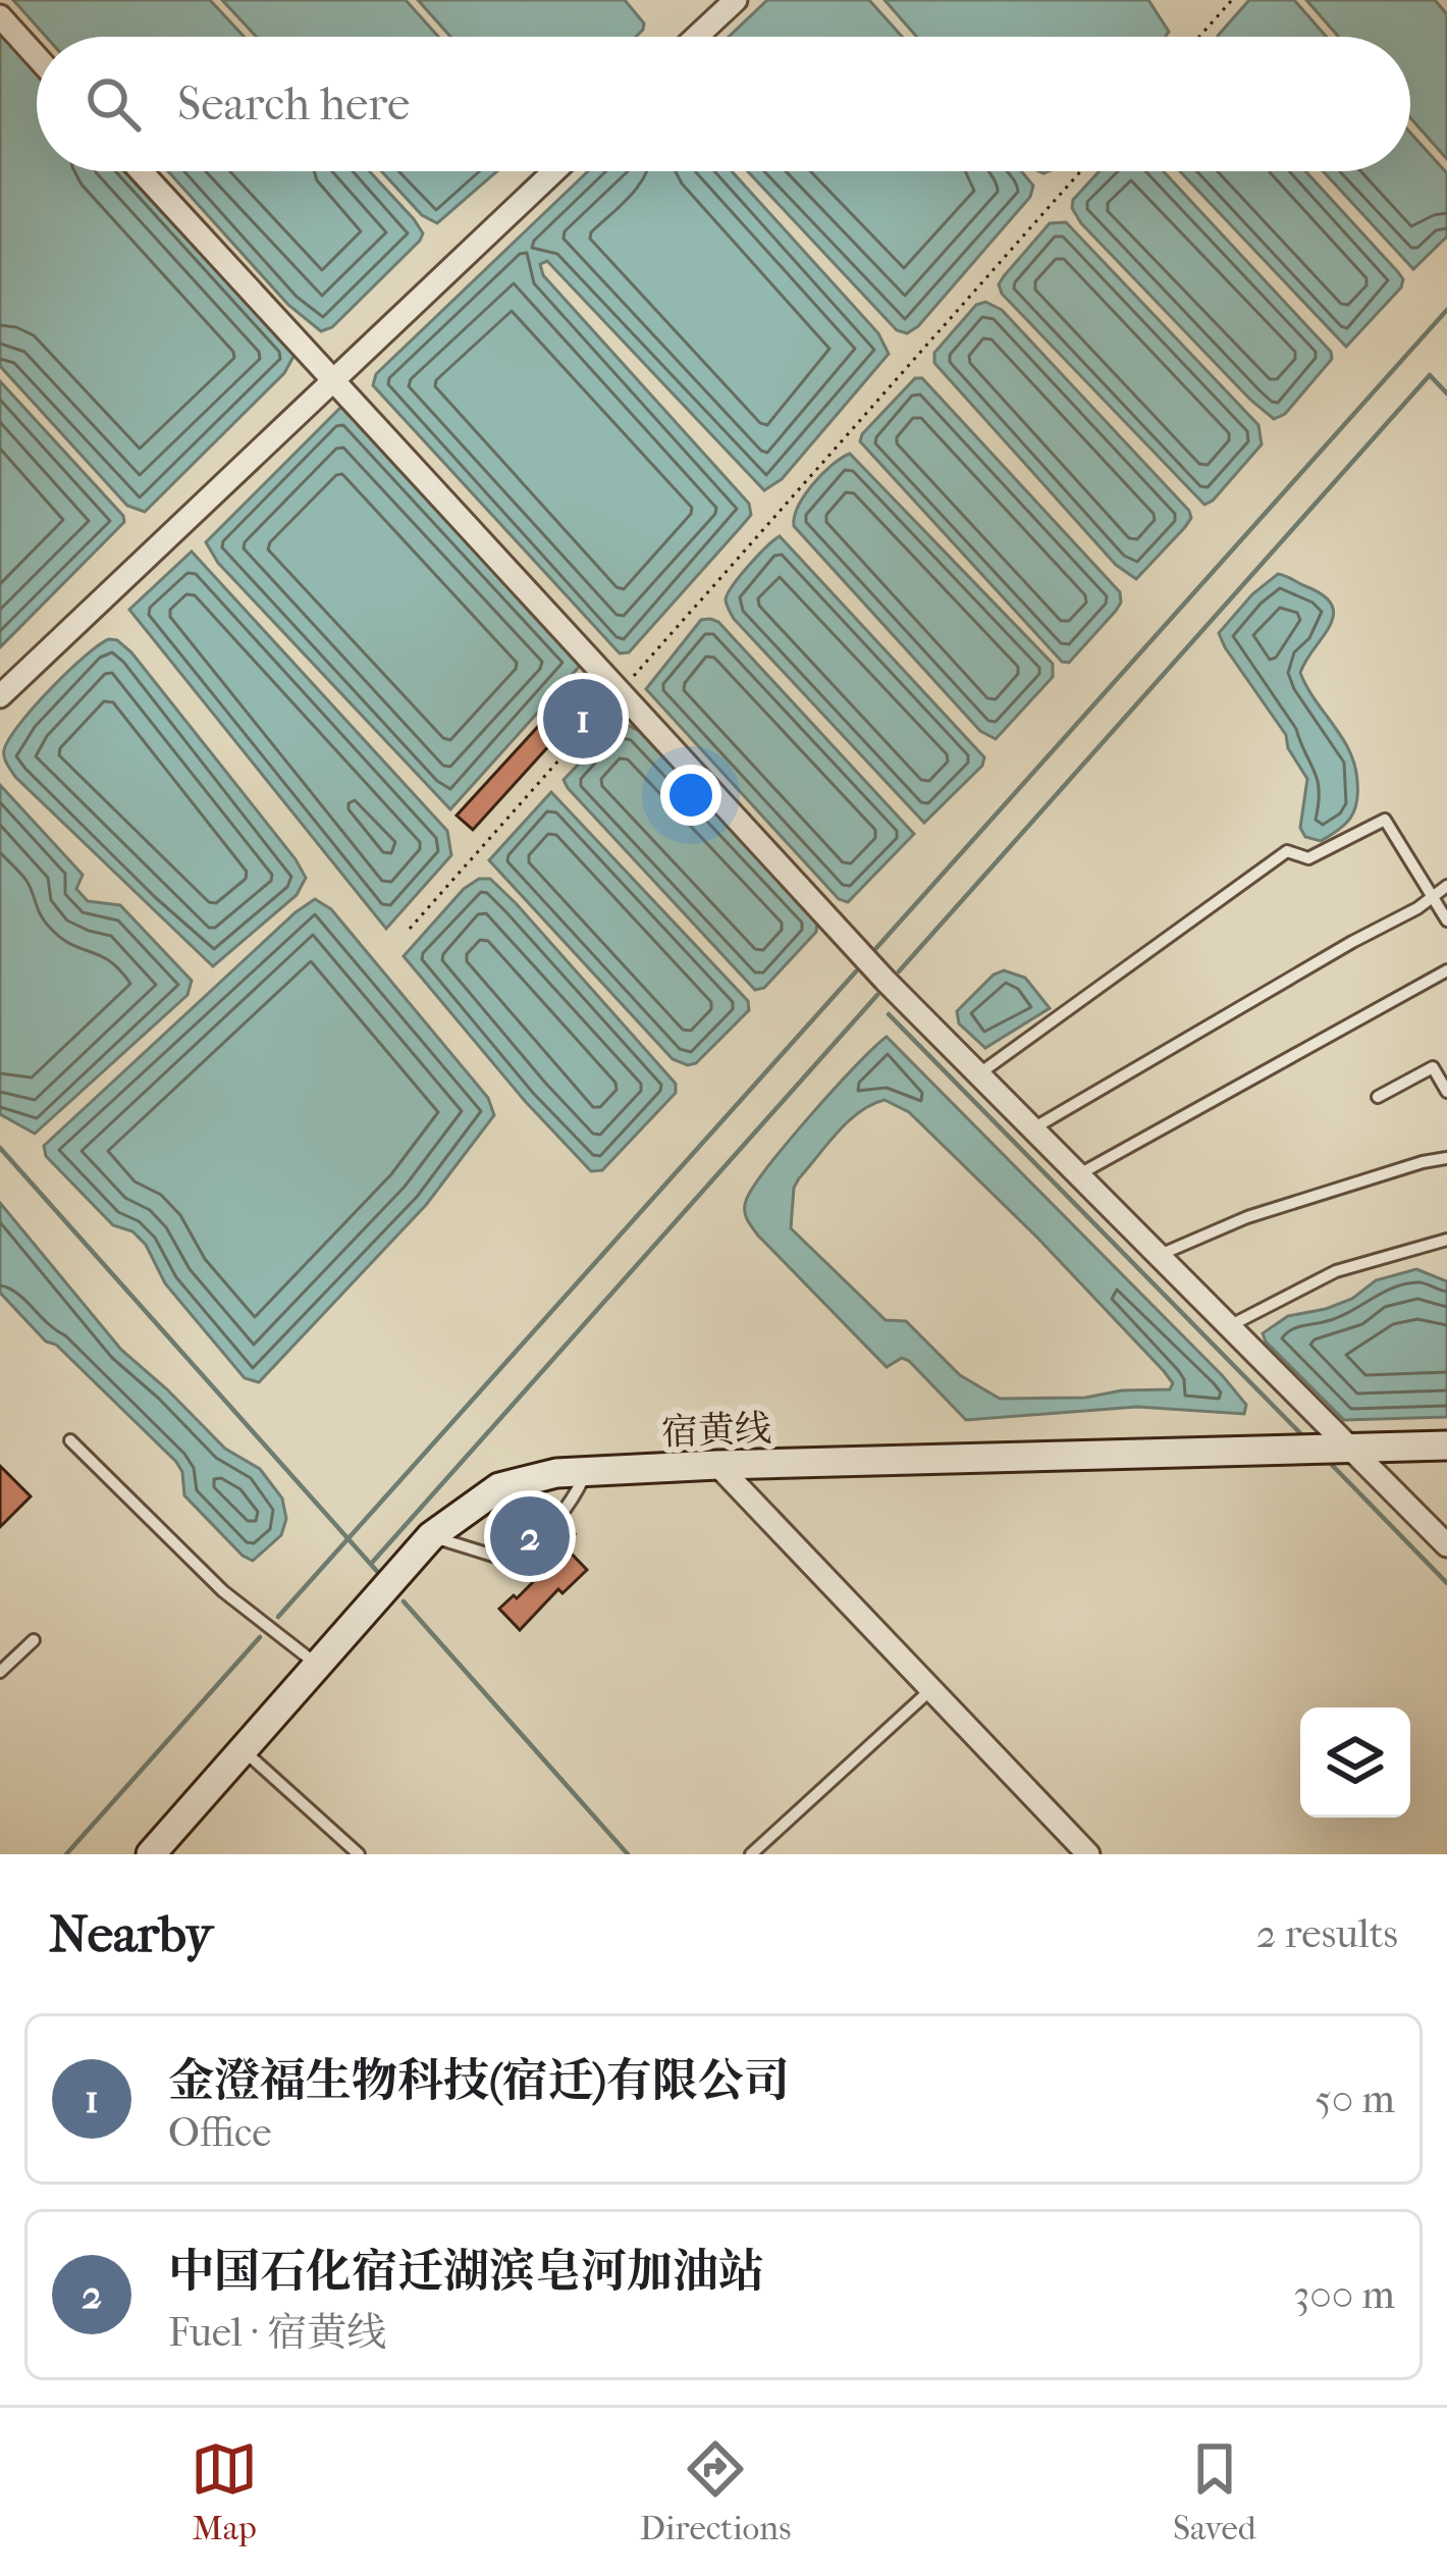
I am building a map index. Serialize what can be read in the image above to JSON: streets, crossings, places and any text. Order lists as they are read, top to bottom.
{
  "streets": {
    "main road": ["宿黄线"]
  },
  "page": {
    "search": "Search here",
    "pins": ["1", "2"],
    "heading": ["Nearby", "2 results"],
    "list": [
      {
        "mark": "1",
        "name": "金澄福生物科技(宿迁)有限公司",
        "note": "Office",
        "value": "50 m"
      },
      {
        "mark": "2",
        "name": "中国石化宿迁湖滨皂河加油站",
        "note": "Fuel · 宿黄线",
        "value": "300 m"
      }
    ],
    "nav": ["Map", "Directions", "Saved"]
  }
}
